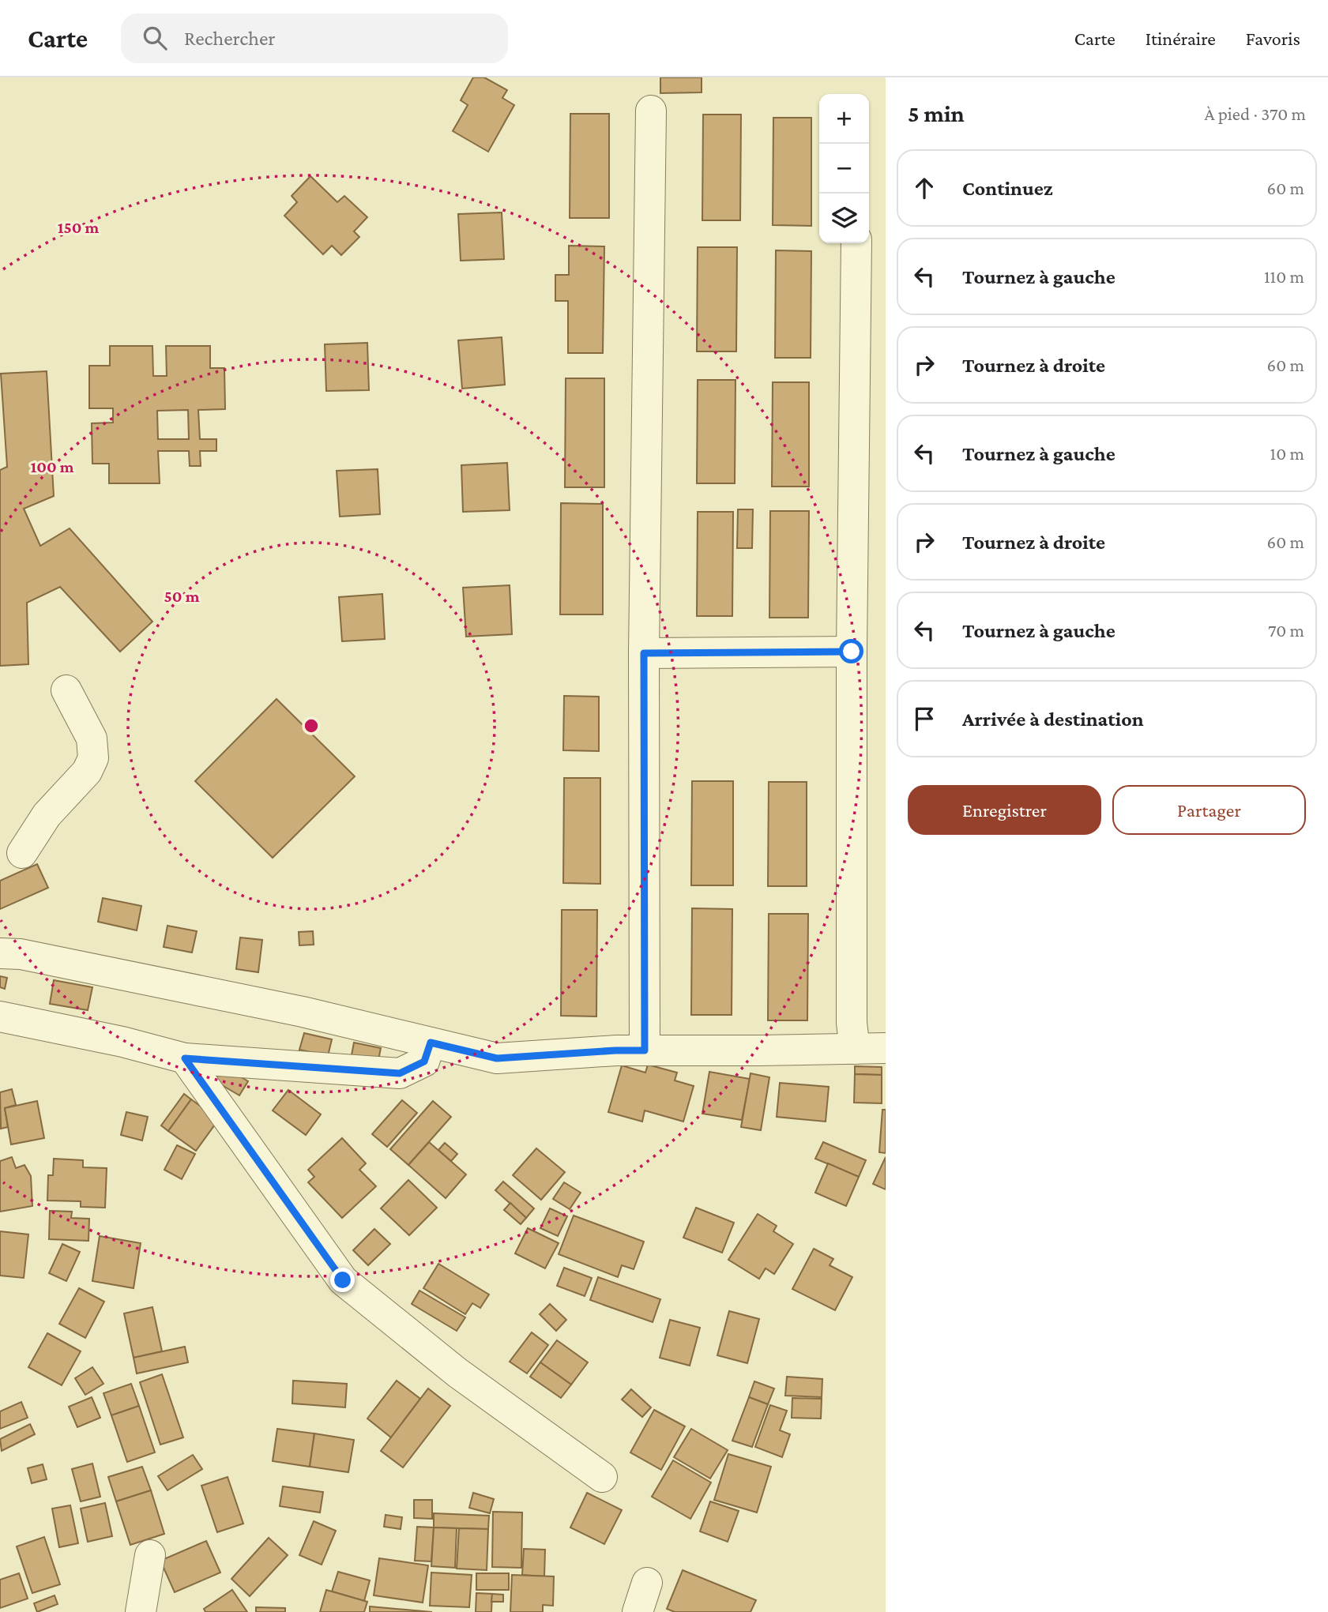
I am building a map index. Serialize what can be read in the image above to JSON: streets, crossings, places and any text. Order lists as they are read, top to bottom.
{
  "page": {
    "header": "Carte",
    "search": "Rechercher",
    "nav": ["Carte", "Itinéraire", "Favoris"],
    "heading": ["5 min", "À pied · 370 m"],
    "map_buttons": ["+", "−"],
    "list": [
      ["Continuez", "60 m"],
      ["Tournez à gauche", "110 m"],
      ["Tournez à droite", "60 m"],
      ["Tournez à gauche", "10 m"],
      ["Tournez à droite", "60 m"],
      ["Tournez à gauche", "70 m"],
      "Arrivée à destination"
    ],
    "buttons": ["Enregistrer", "Partager"]
  },
  "rings": ["150 m", "100 m", "50 m"]
}
